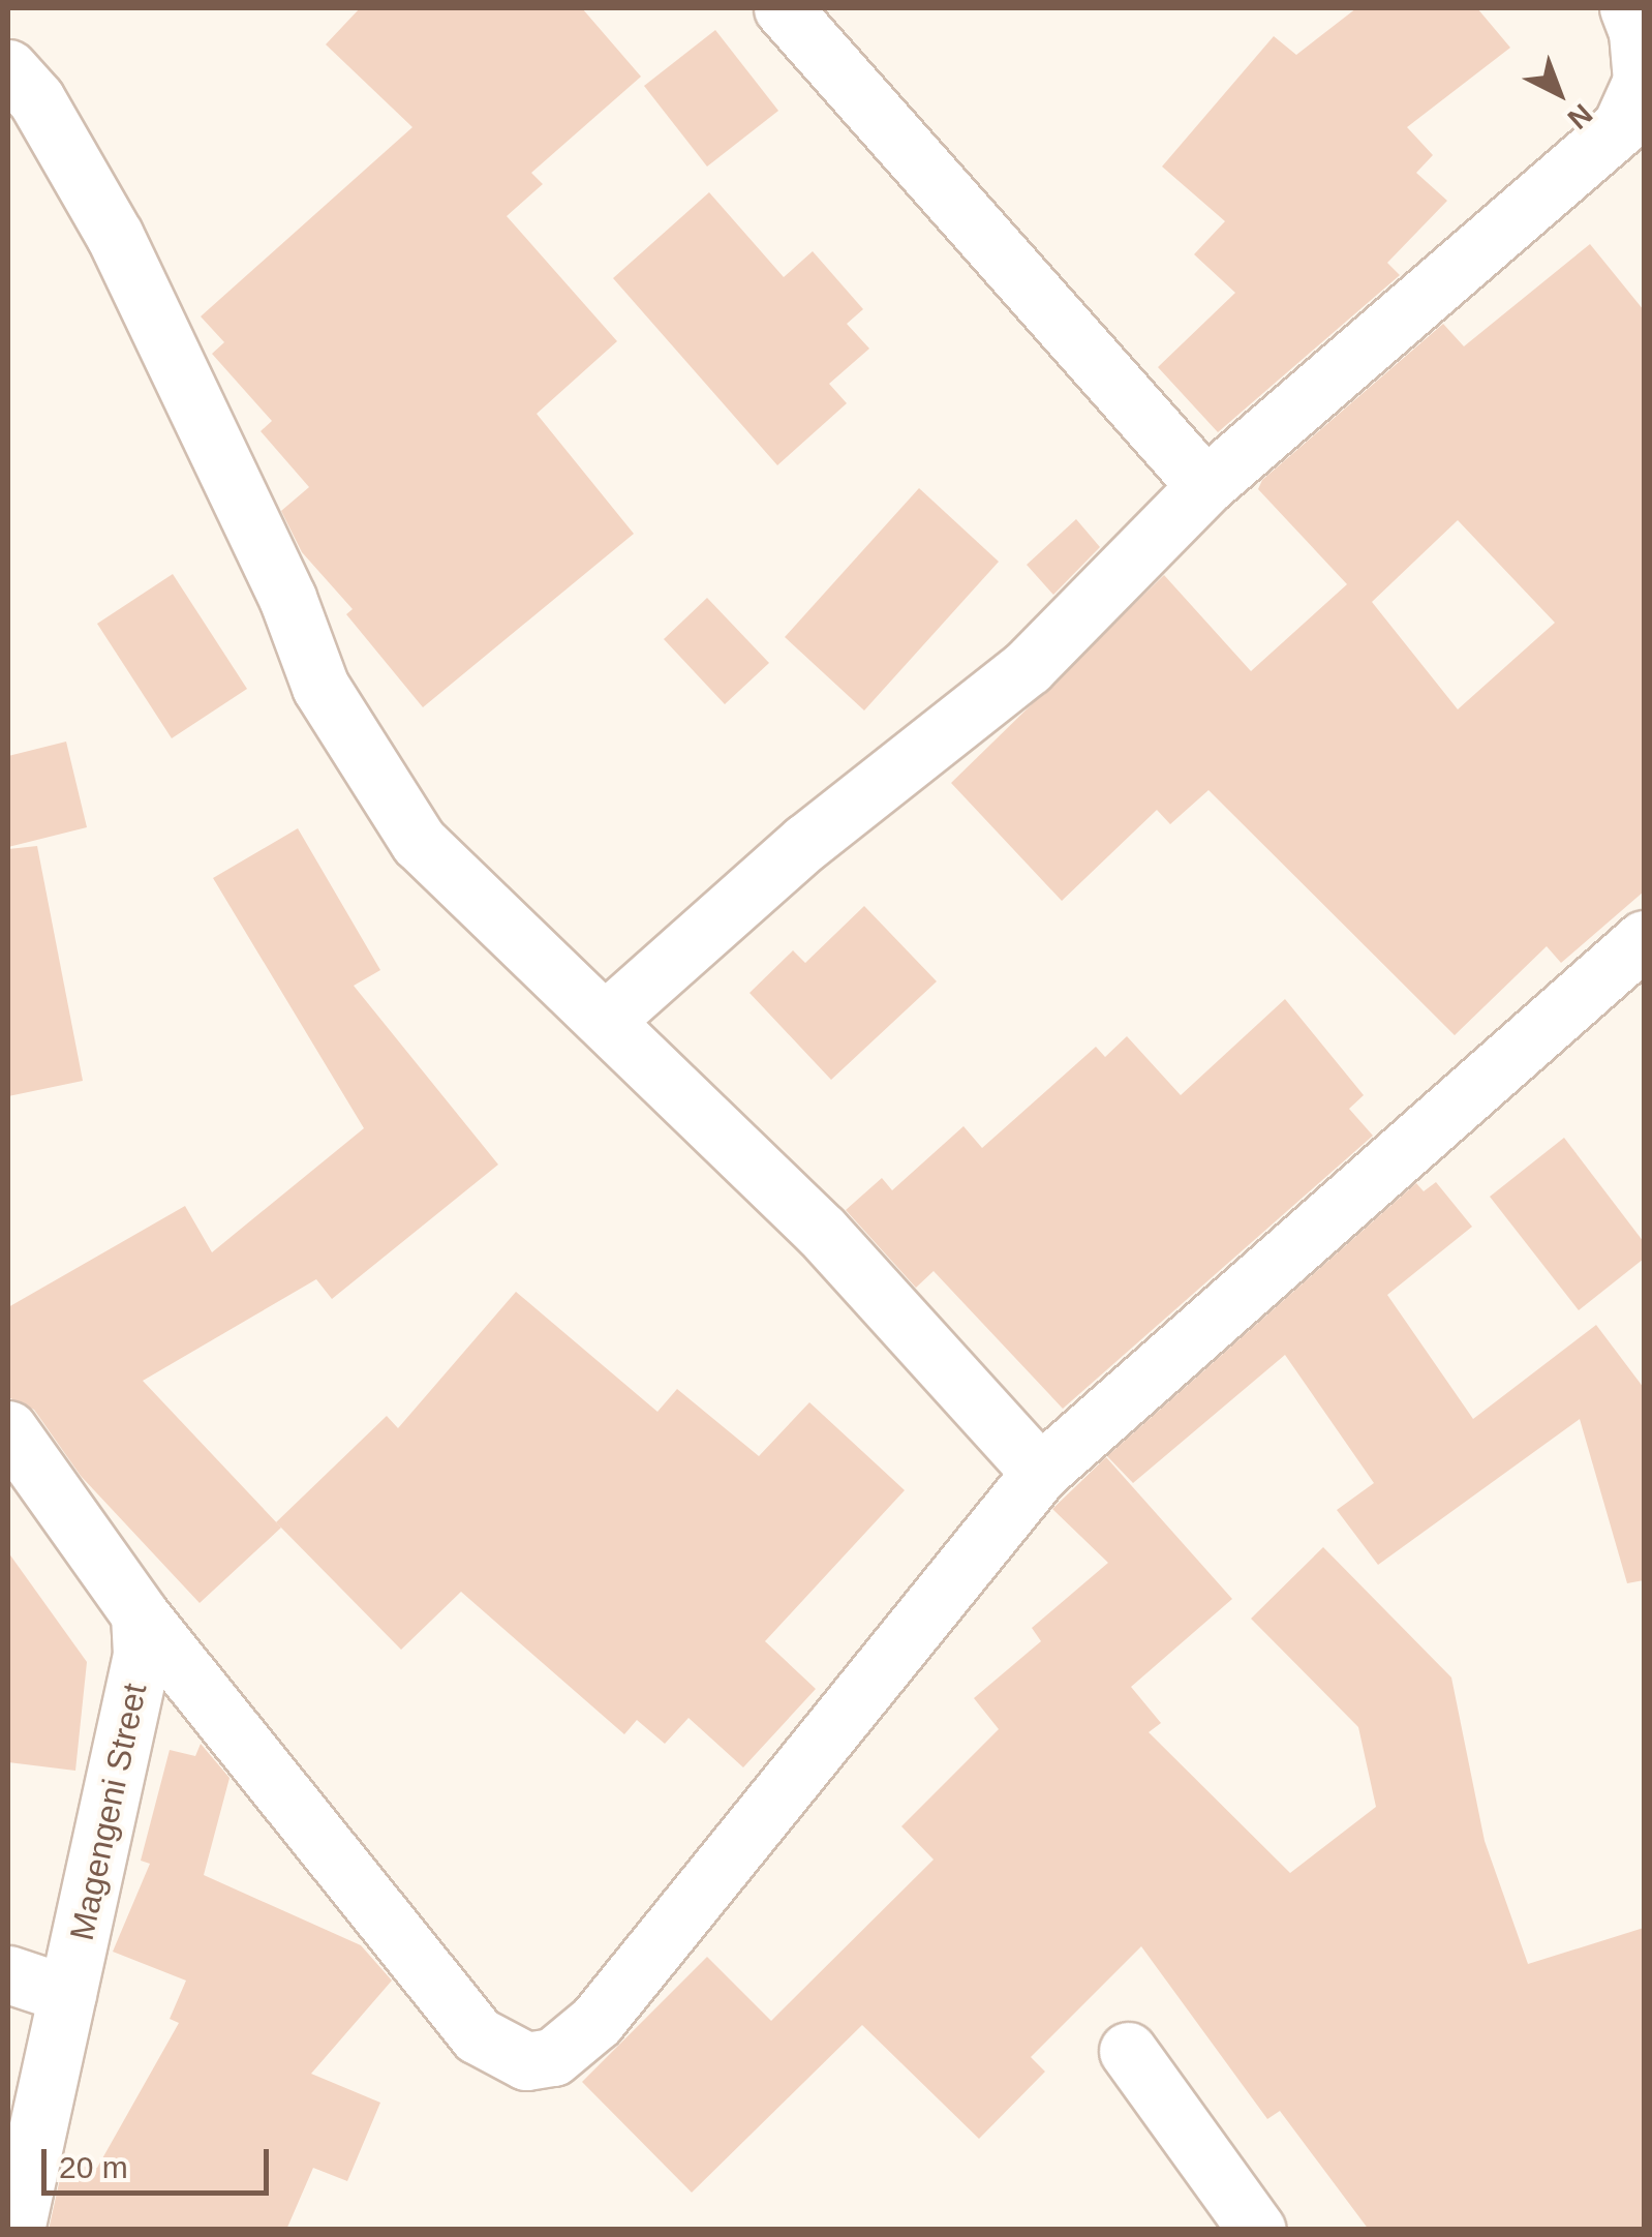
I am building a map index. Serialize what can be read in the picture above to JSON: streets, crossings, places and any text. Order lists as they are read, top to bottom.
{
  "streets": {
    "street": ["Magengeni Street"]
  },
  "scale_bar": "20 m",
  "north": "bottom right"
}
